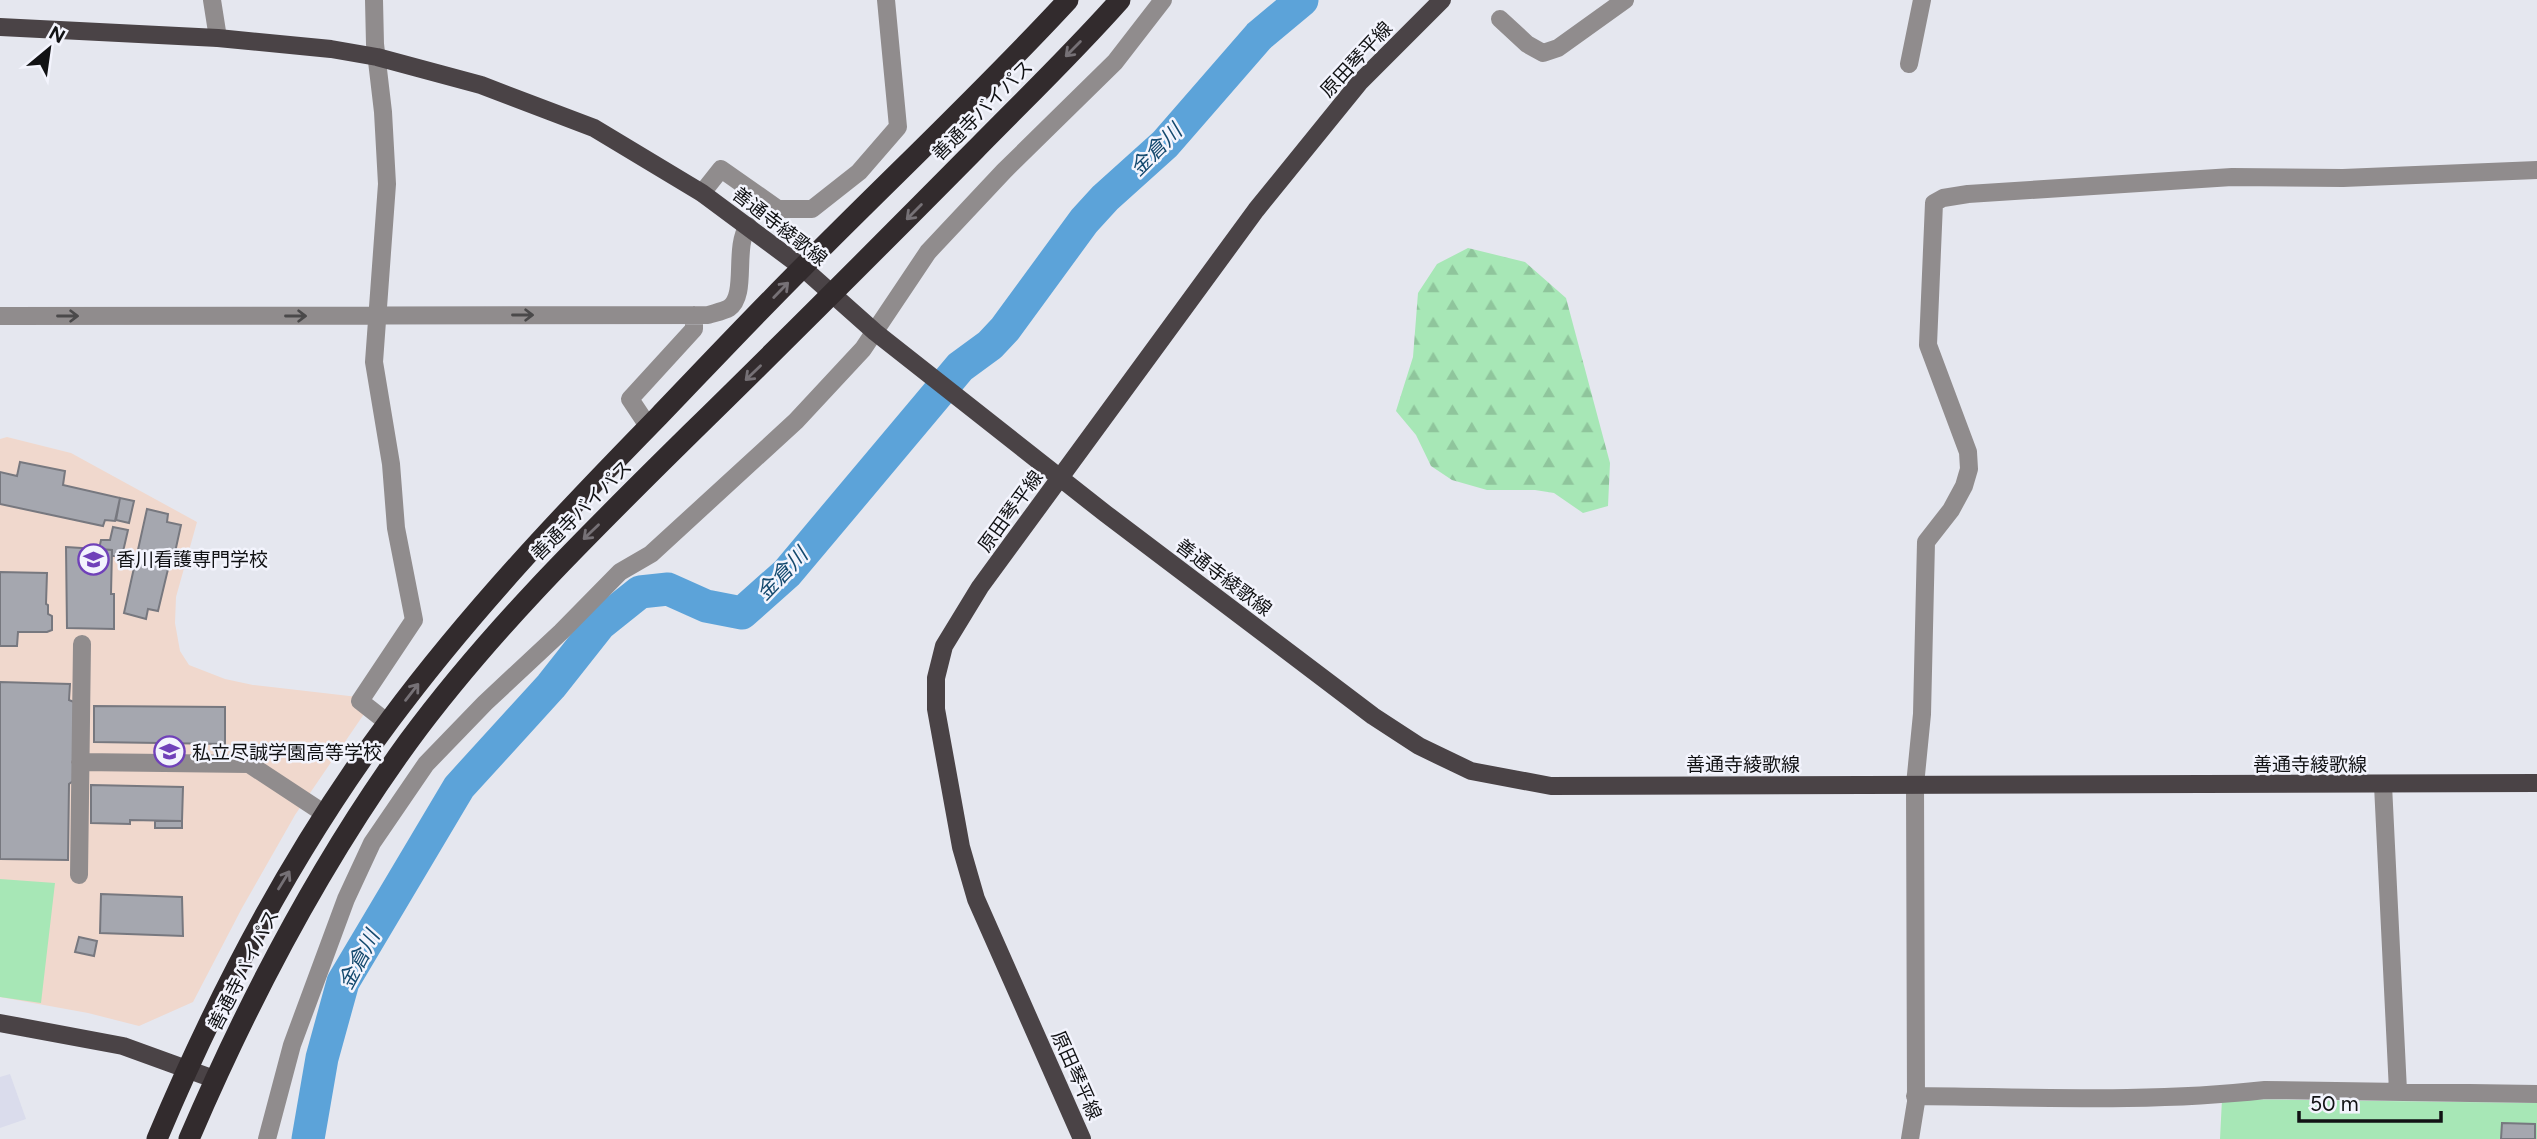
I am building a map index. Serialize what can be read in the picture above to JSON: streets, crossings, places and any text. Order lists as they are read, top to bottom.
{
  "streets": {
    "highway": ["善通寺バイパス"],
    "main road": ["原田琴平線", "善通寺綾歌線"]
  },
  "crossings": [
    ["原田琴平線", "善通寺綾歌線"],
    ["善通寺バイパス", "善通寺綾歌線"]
  ],
  "water": ["金倉川"],
  "places": {
    "school or university": ["香川看護専門学校", "私立尽誠学園高等学校"]
  },
  "scale_bar": "50 m",
  "north": "top right"
}
